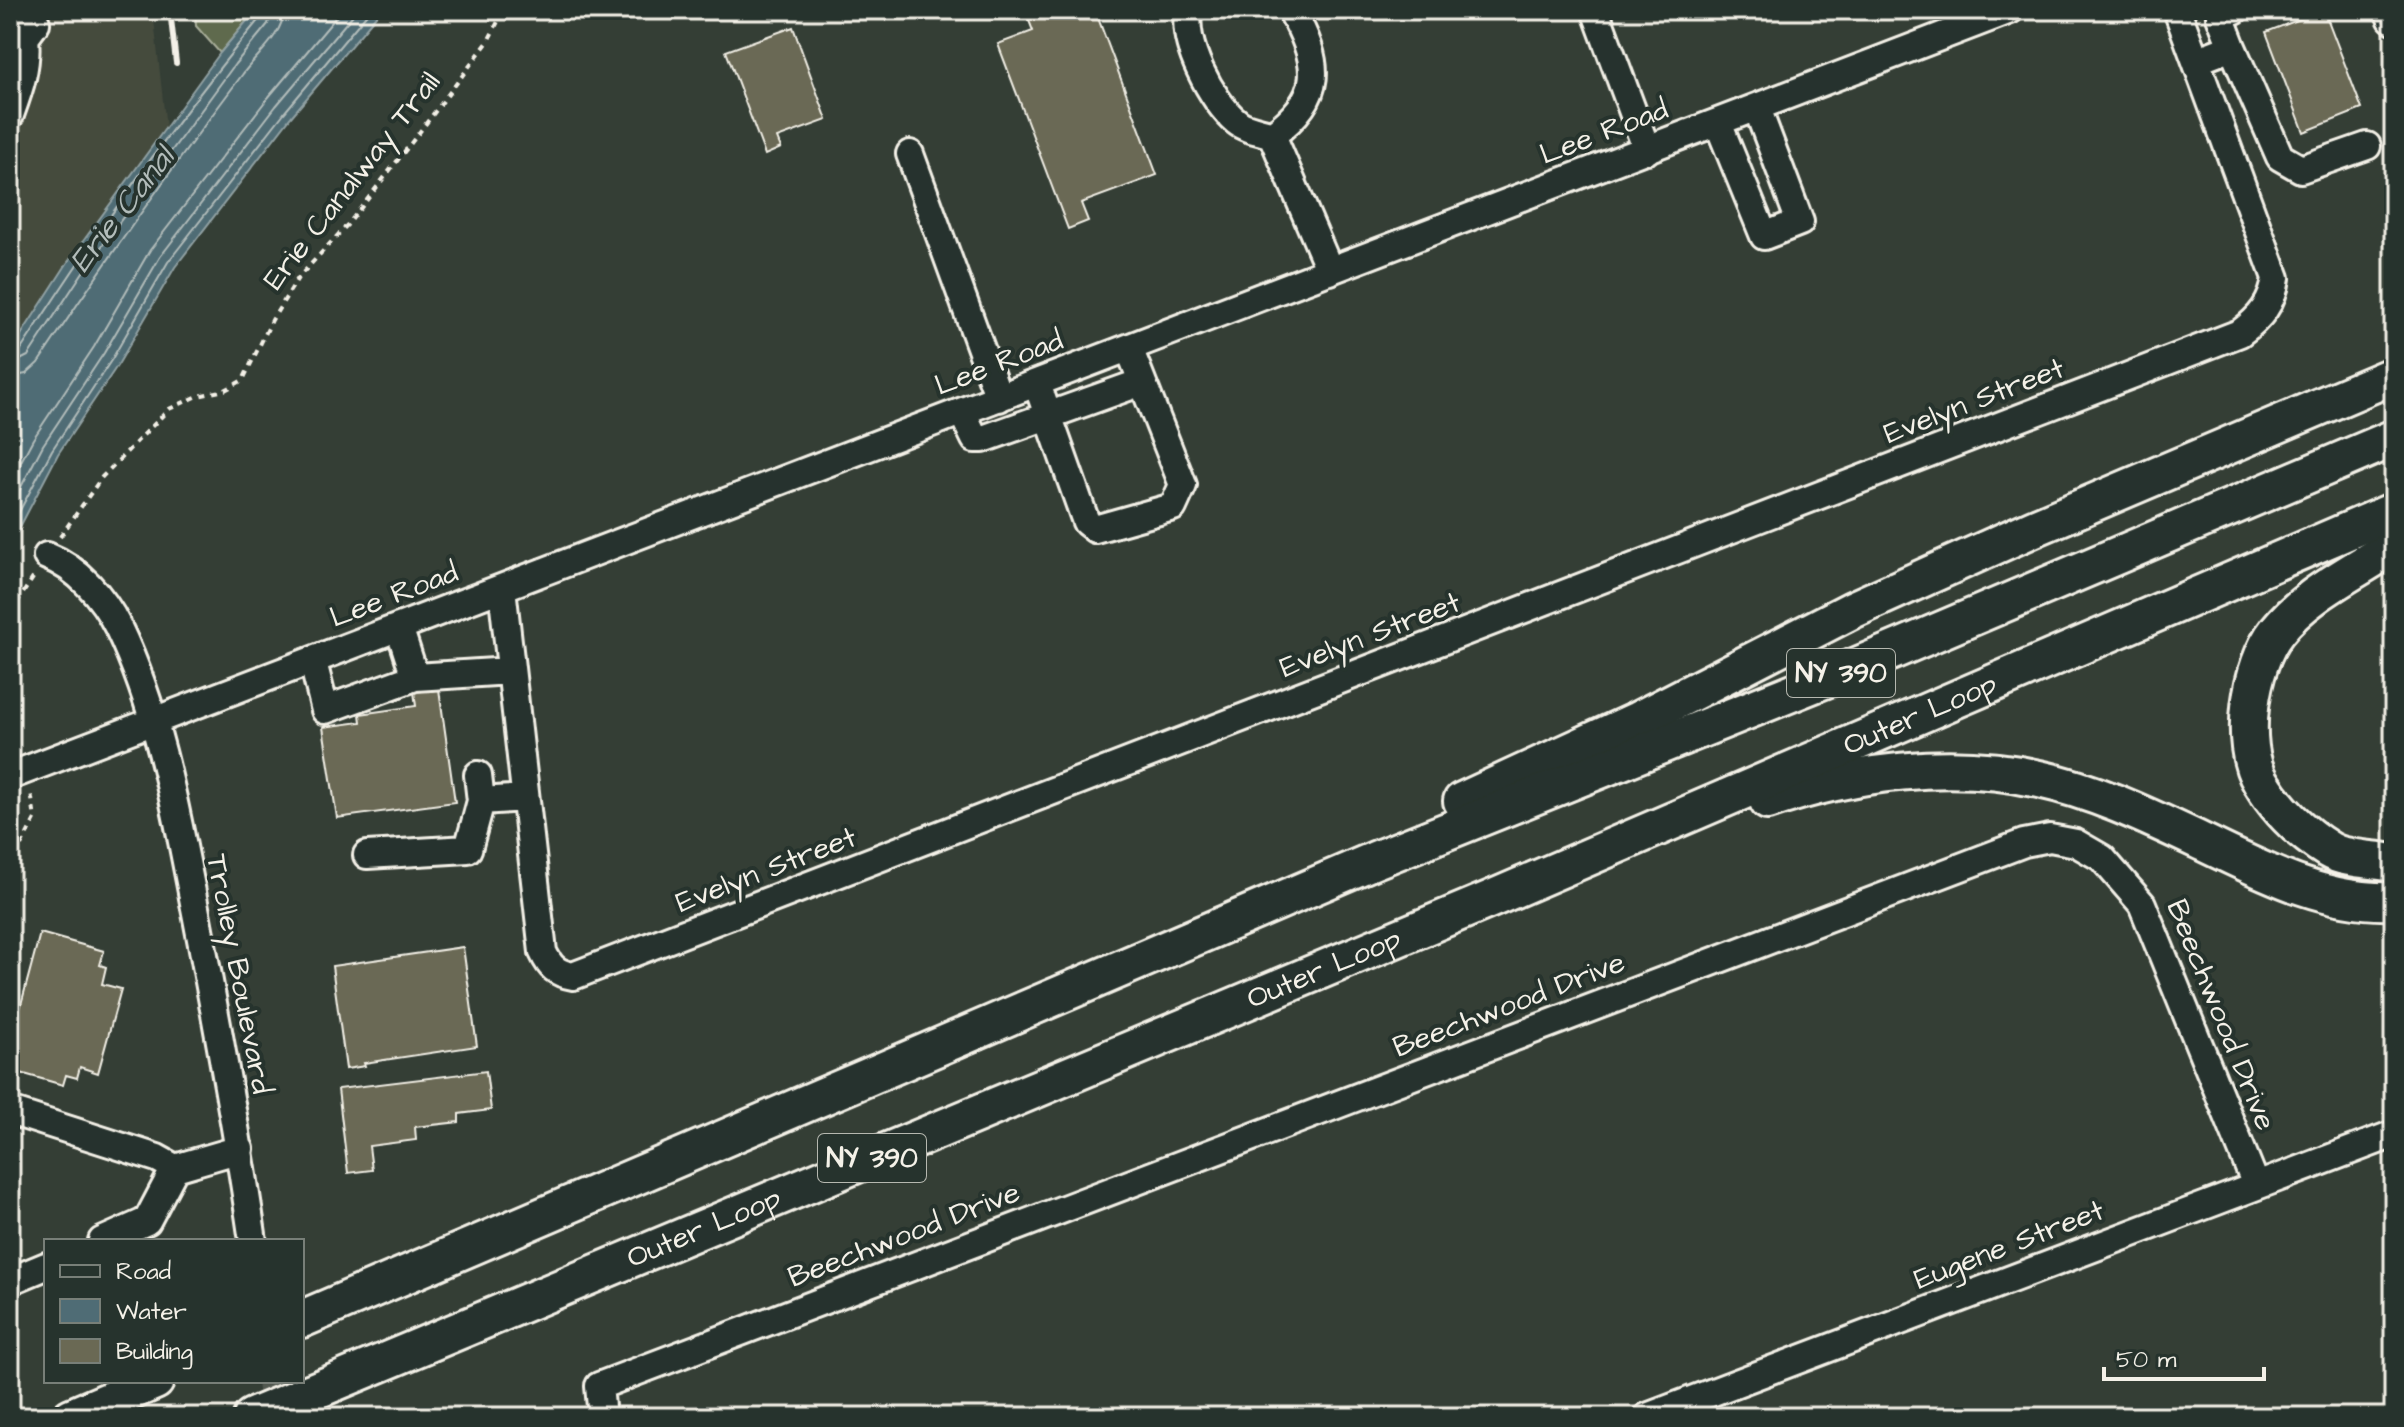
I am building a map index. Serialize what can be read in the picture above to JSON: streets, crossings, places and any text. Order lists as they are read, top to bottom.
{
  "streets": {
    "highway": ["NY 390", "Outer Loop"],
    "street": [
      "Lee Road",
      "Evelyn Street",
      "Trolley Boulevard",
      "Beechwood Drive",
      "Eugene Street"
    ],
    "path": ["Erie Canalway Trail"]
  },
  "crossings": [
    ["Lee Road", "Evelyn Street"],
    ["Lee Road", "Trolley Boulevard"],
    ["Erie Canalway Trail", "Trolley Boulevard"],
    ["Beechwood Drive", "Eugene Street"]
  ],
  "water": ["Erie Canal"],
  "legend": ["Road", "Water", "Building"],
  "scale_bar": "50 m"
}
